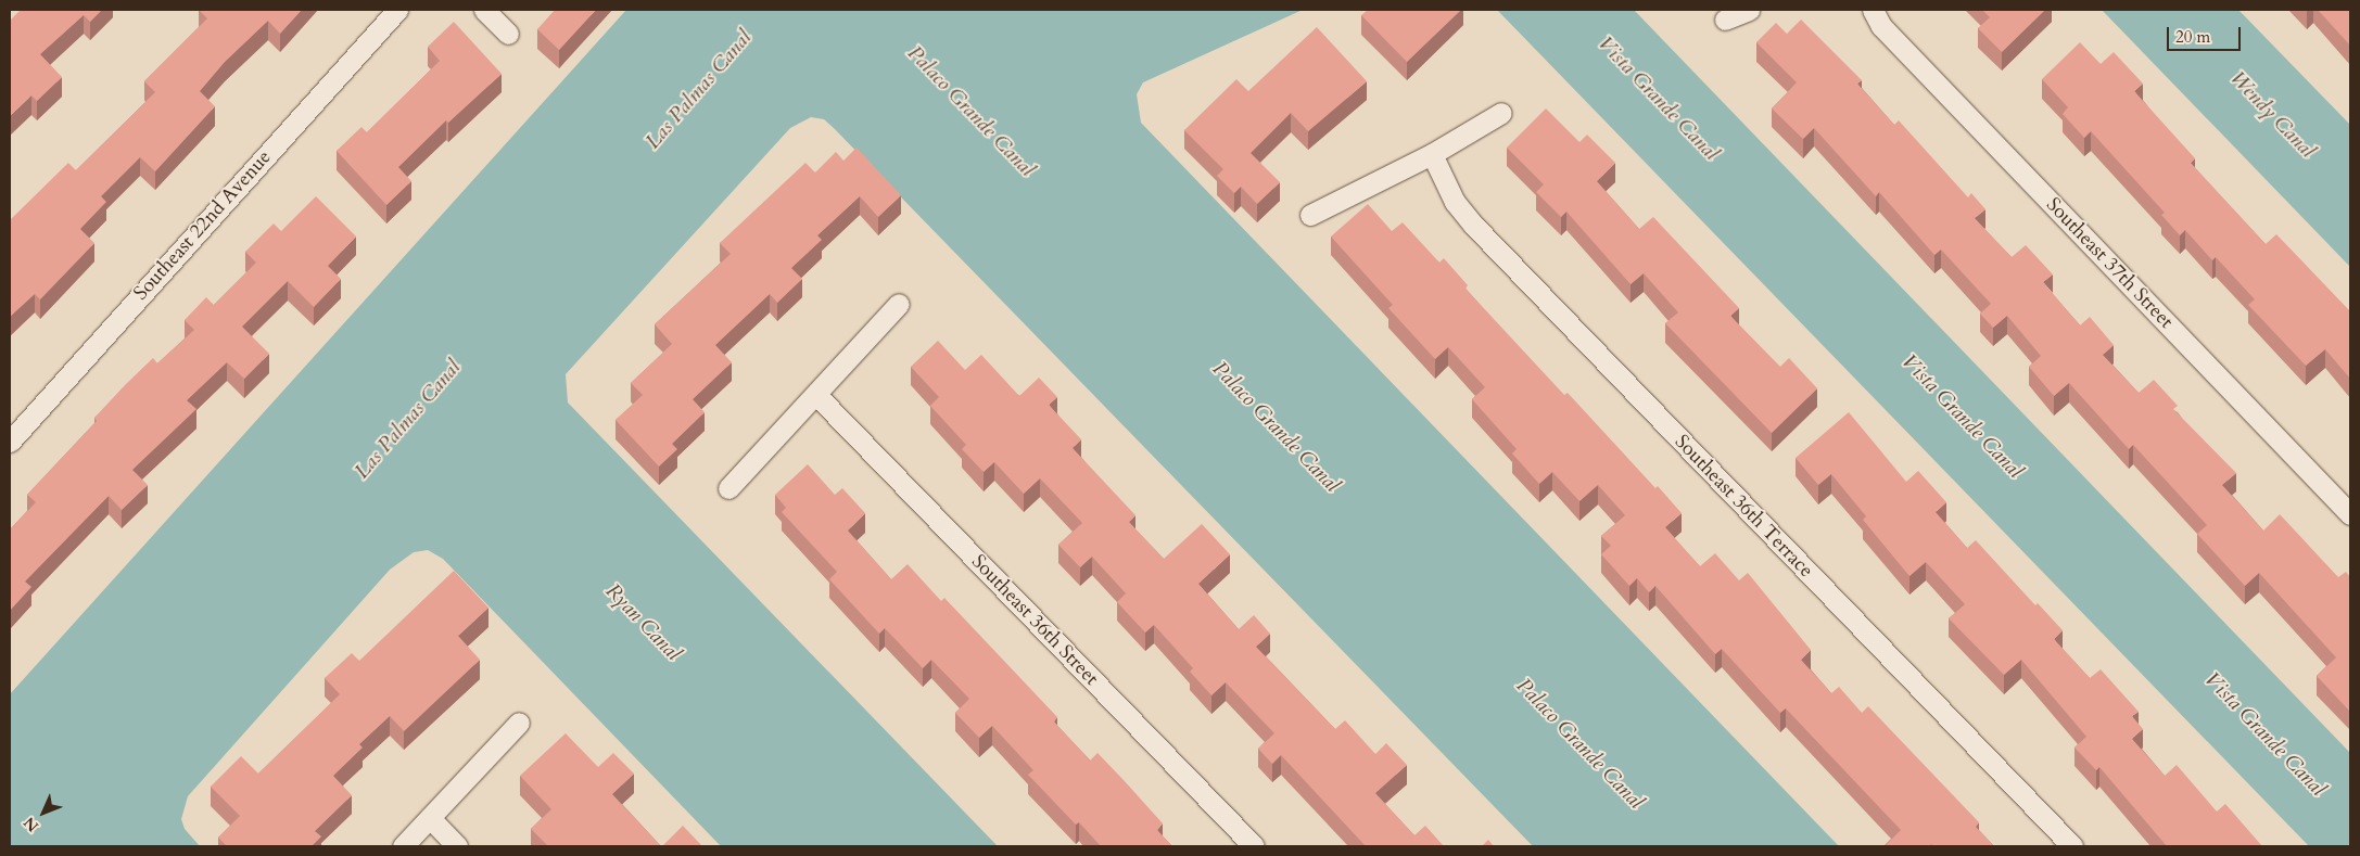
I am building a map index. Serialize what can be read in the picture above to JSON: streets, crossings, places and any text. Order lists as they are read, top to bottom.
{
  "streets": {
    "street": [
      "Southeast 22nd Avenue",
      "Southeast 37th Street",
      "Southeast 36th Terrace",
      "Southeast 36th Street"
    ]
  },
  "water": [
    "Las Palmas Canal",
    "Vista Grande Canal",
    "Palaco Grande Canal",
    "Wendy Canal",
    "Ryan Canal"
  ],
  "scale_bar": "20 m",
  "north": "bottom left"
}
